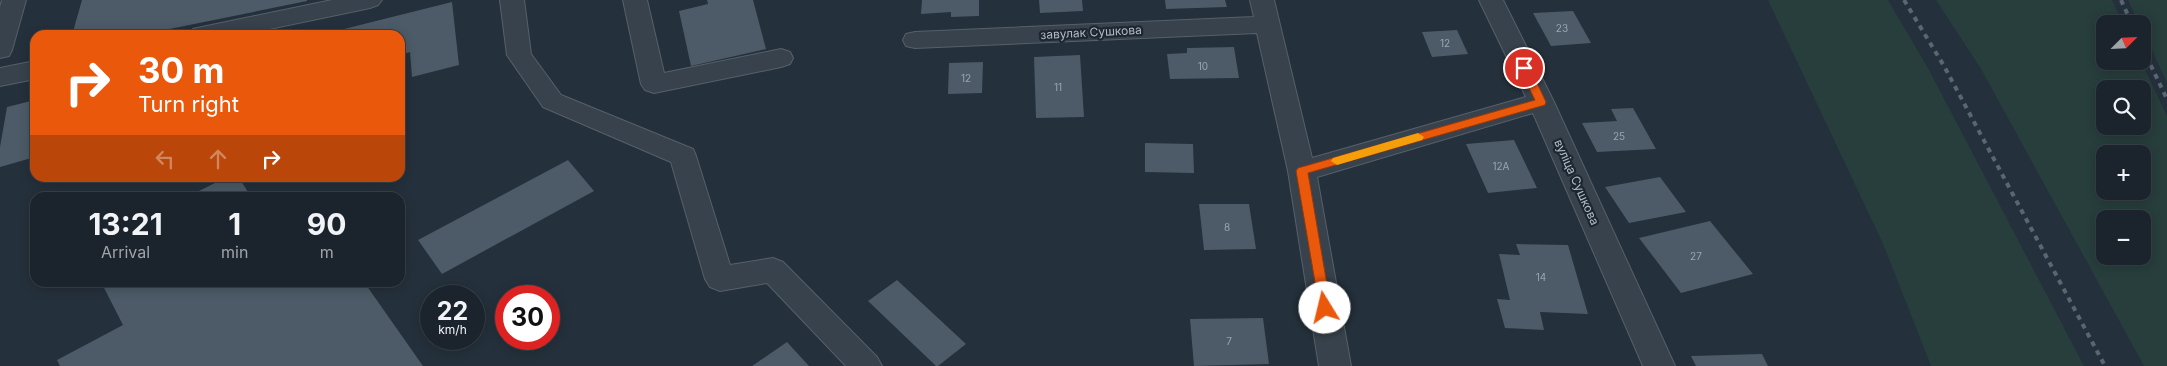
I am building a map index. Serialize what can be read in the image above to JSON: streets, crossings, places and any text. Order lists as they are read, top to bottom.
{
  "streets": {
    "street": ["завулак Сушкова", "вуліца Сушкова"]
  },
  "house_numbers": [
    "23",
    "12",
    "10",
    "12",
    "11",
    "25",
    "12А",
    "8",
    "27",
    "14",
    "7"
  ],
  "north": "top right",
  "page": {
    "map_buttons": ["+", "−"],
    "turn": ["30 m", "Turn right"],
    "eta": [
      "13:21",
      "Arrival",
      "1",
      "min",
      "90",
      "m"
    ],
    "speed": "22 km/h",
    "limit": "30"
  }
}
